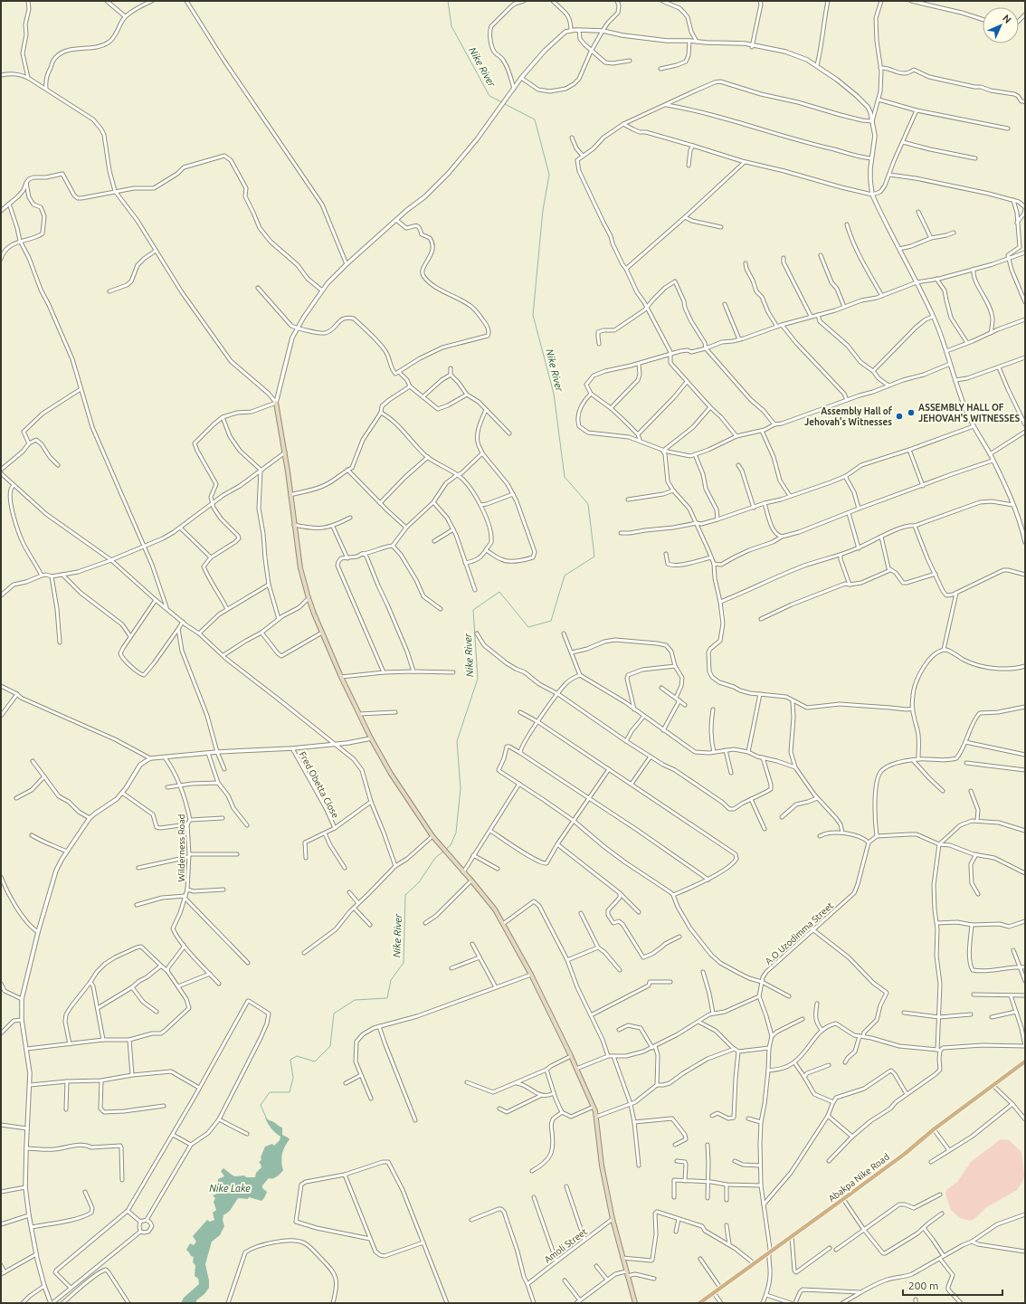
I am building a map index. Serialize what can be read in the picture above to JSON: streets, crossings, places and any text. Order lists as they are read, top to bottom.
{
  "streets": {
    "main road": ["Abakpa Nike Road"],
    "street": [
      "Fred Obetta Close",
      "Wilderness Road",
      "A.O Uzodimma Street",
      "Amoli Street"
    ]
  },
  "water": ["Nike River", "Nike Lake"],
  "places": ["ASSEMBLY HALL OF JEHOVAH'S WITNESSES", "Assembly Hall of Jehovah's Witnesses"],
  "scale_bar": "200 m",
  "north": "top right"
}
